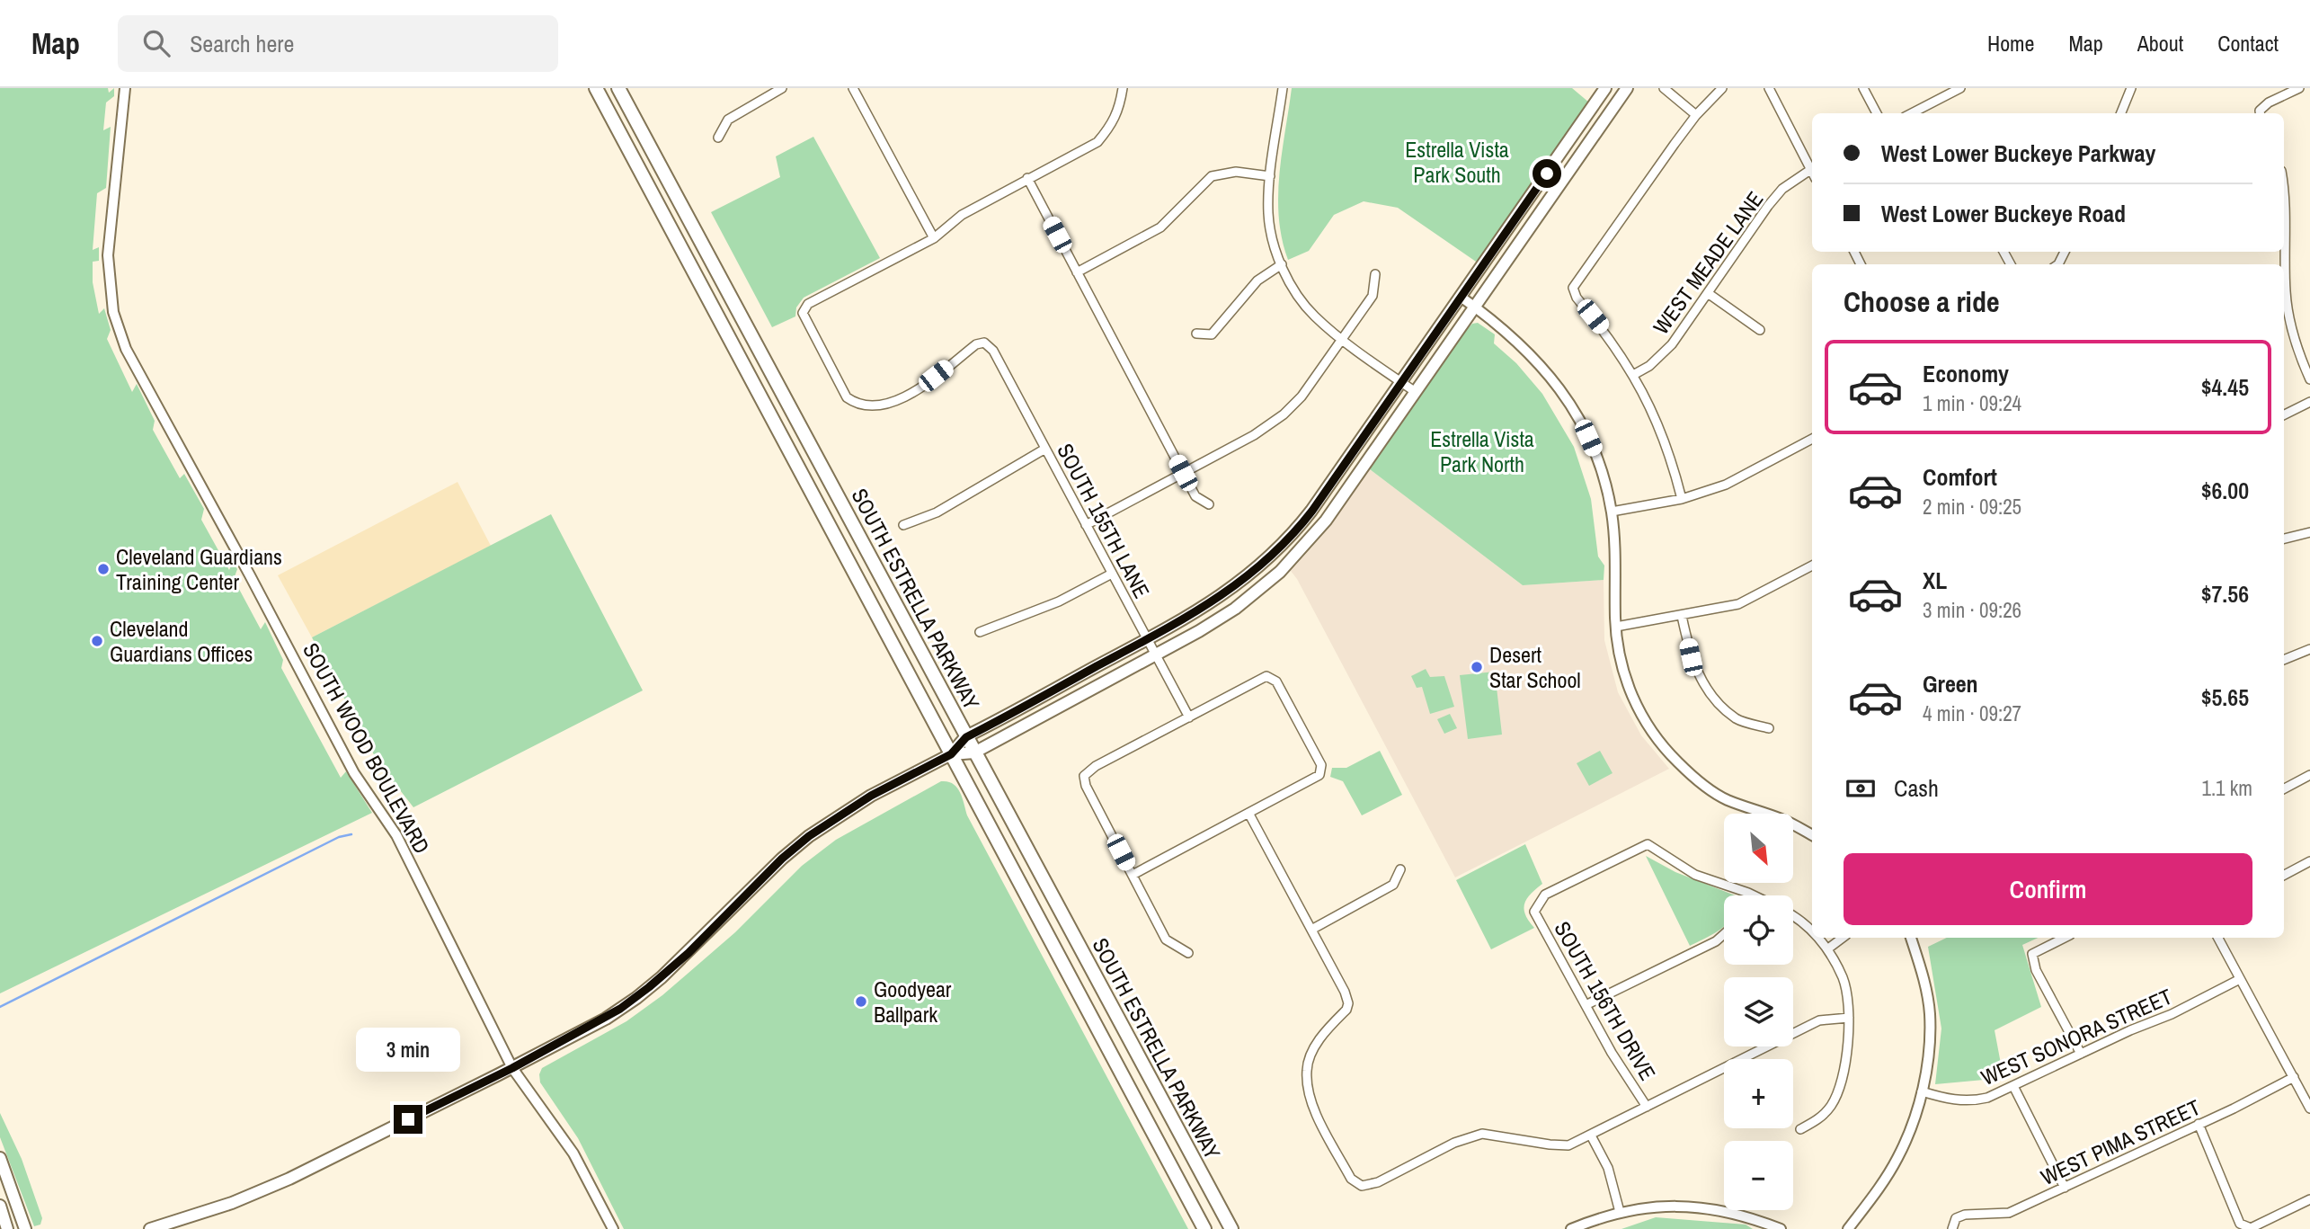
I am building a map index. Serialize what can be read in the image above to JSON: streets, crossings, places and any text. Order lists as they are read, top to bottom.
{
  "streets": {
    "main road": ["SOUTH ESTRELLA PARKWAY"],
    "street": [
      "WEST MEADE LANE",
      "SOUTH 155TH LANE",
      "SOUTH WOOD BOULEVARD",
      "SOUTH 156TH DRIVE",
      "WEST SONORA STREET",
      "WEST PIMA STREET"
    ]
  },
  "parks": ["Estrella Vista Park South", "Estrella Vista Park North"],
  "places": [
    "Cleveland Guardians Training Center",
    "Cleveland Guardians Offices",
    "Desert Star School",
    "Goodyear Ballpark"
  ],
  "north": "bottom right",
  "page": {
    "header": "Map",
    "search": "Search here",
    "nav": [
      "Home",
      "Map",
      "About",
      "Contact"
    ],
    "banner": ["West Lower Buckeye Parkway", "West Lower Buckeye Road"],
    "heading": "Choose a ride",
    "list": [
      {
        "name": "Economy",
        "note": "1 min · 09:24",
        "value": "$4.45"
      },
      {
        "name": "Comfort",
        "note": "2 min · 09:25",
        "value": "$6.00"
      },
      {
        "name": "XL",
        "note": "3 min · 09:26",
        "value": "$7.56"
      },
      {
        "name": "Green",
        "note": "4 min · 09:27",
        "value": "$5.65"
      }
    ],
    "pay": ["Cash", "1.1 km"],
    "map_buttons": ["+", "−"],
    "buttons": "Confirm",
    "bubble": "3 min"
  }
}
